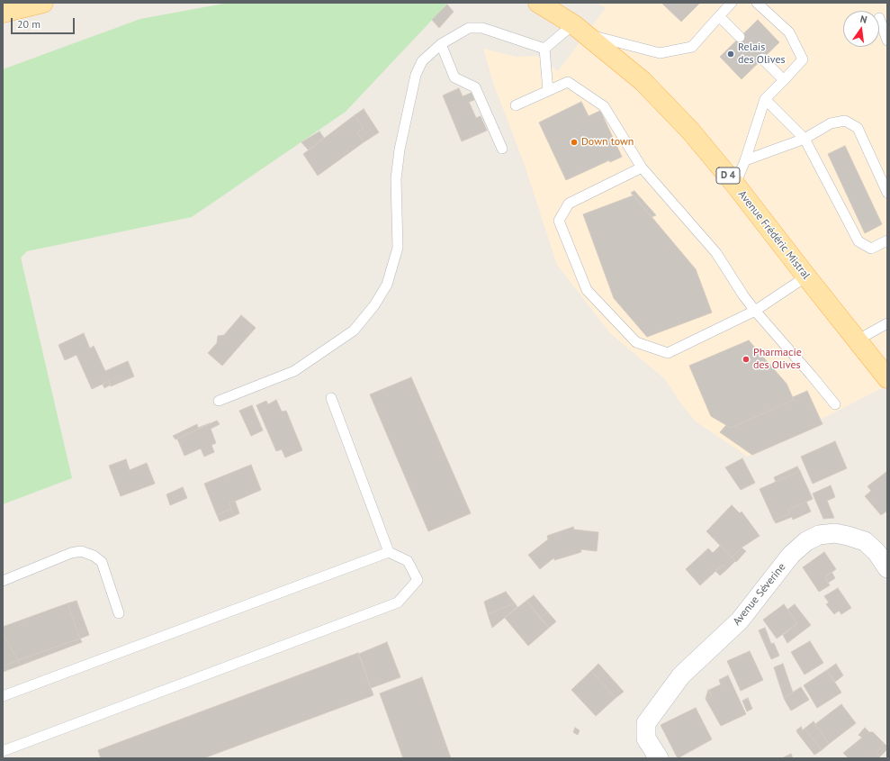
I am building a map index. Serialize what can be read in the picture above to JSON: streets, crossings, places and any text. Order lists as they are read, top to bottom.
{
  "streets": {
    "main road": ["D 4", "Avenue Frédéric Mistral"],
    "street": ["Avenue Séverine"]
  },
  "places": ["Relais des Olives", "Down town", "Pharmacie des Olives"],
  "scale_bar": "20 m",
  "north": "top"
}
